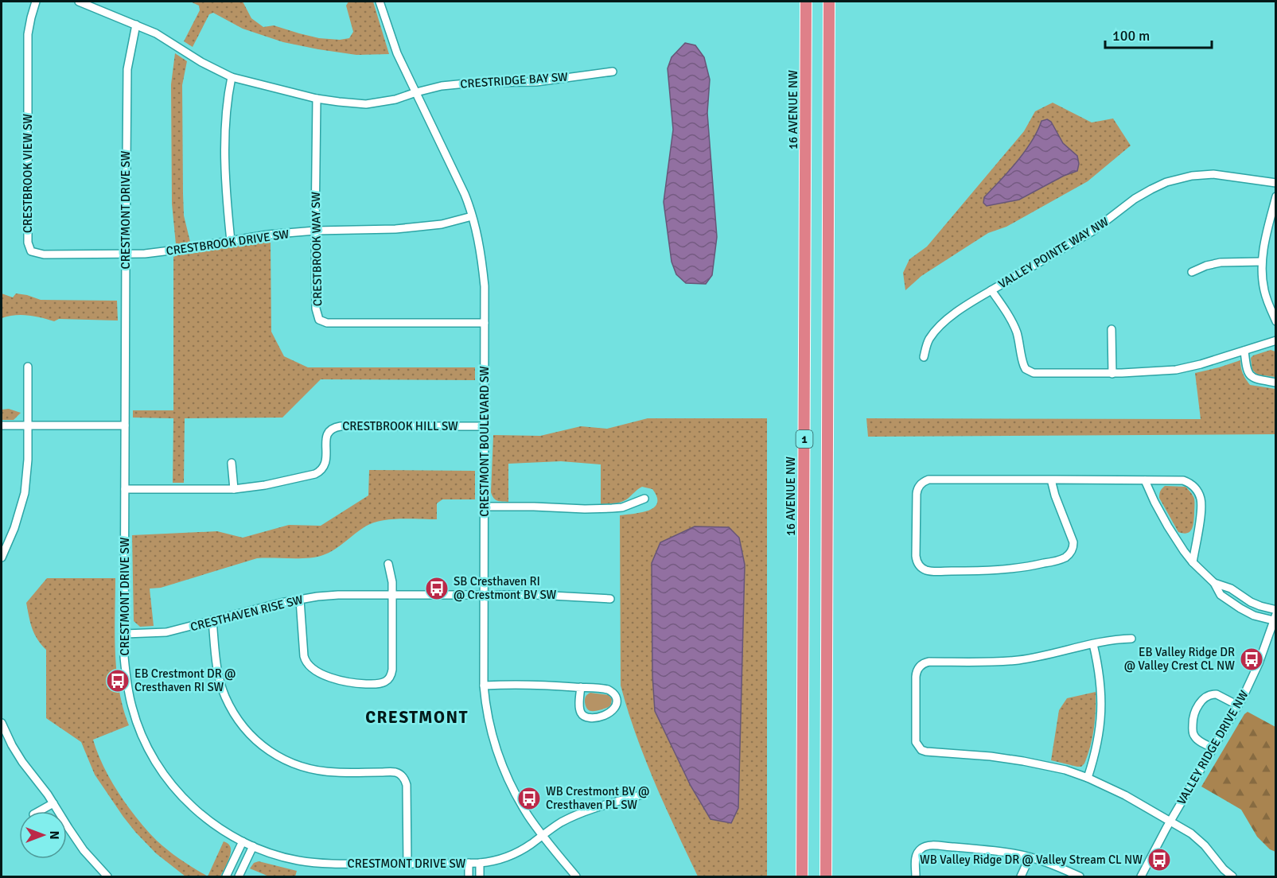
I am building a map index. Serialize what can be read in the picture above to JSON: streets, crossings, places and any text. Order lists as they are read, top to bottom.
{
  "streets": {
    "highway": ["16 AVENUE NW", "1"],
    "street": [
      "CRESTRIDGE BAY SW",
      "CRESTBROOK VIEW SW",
      "CRESTMONT DRIVE SW",
      "CRESTBROOK DRIVE SW",
      "CRESTBROOK WAY SW",
      "VALLEY POINTE WAY NW",
      "CRESTBROOK HILL SW",
      "CRESTMONT BOULEVARD SW",
      "CRESTHAVEN RISE SW",
      "VALLEY RIDGE DRIVE NW"
    ]
  },
  "crossings": [
    ["CRESTRIDGE BAY SW", "CRESTMONT DRIVE SW"],
    ["CRESTRIDGE BAY SW", "CRESTBROOK WAY SW"],
    ["CRESTRIDGE BAY SW", "CRESTMONT BOULEVARD SW"],
    ["CRESTBROOK VIEW SW", "CRESTMONT DRIVE SW"],
    ["CRESTBROOK VIEW SW", "CRESTBROOK DRIVE SW"],
    ["CRESTMONT DRIVE SW", "CRESTBROOK DRIVE SW"],
    ["CRESTMONT DRIVE SW", "CRESTBROOK HILL SW"],
    ["CRESTMONT DRIVE SW", "CRESTMONT BOULEVARD SW"],
    ["CRESTMONT DRIVE SW", "CRESTHAVEN RISE SW"],
    ["CRESTBROOK DRIVE SW", "CRESTBROOK WAY SW"],
    ["CRESTBROOK DRIVE SW", "CRESTMONT BOULEVARD SW"],
    ["CRESTBROOK WAY SW", "CRESTMONT BOULEVARD SW"],
    ["CRESTBROOK HILL SW", "CRESTMONT BOULEVARD SW"],
    ["CRESTMONT BOULEVARD SW", "CRESTHAVEN RISE SW"]
  ],
  "districts": ["CRESTMONT"],
  "places": {
    "bus stop": [
      "SB Cresthaven RI @ Crestmont BV SW",
      "EB Valley Ridge DR @ Valley Crest CL NW",
      "EB Crestmont DR @ Cresthaven RI SW",
      "WB Crestmont BV @ Cresthaven PL SW",
      "WB Valley Ridge DR @ Valley Stream CL NW"
    ]
  },
  "scale_bar": "100 m",
  "north": "right"
}
